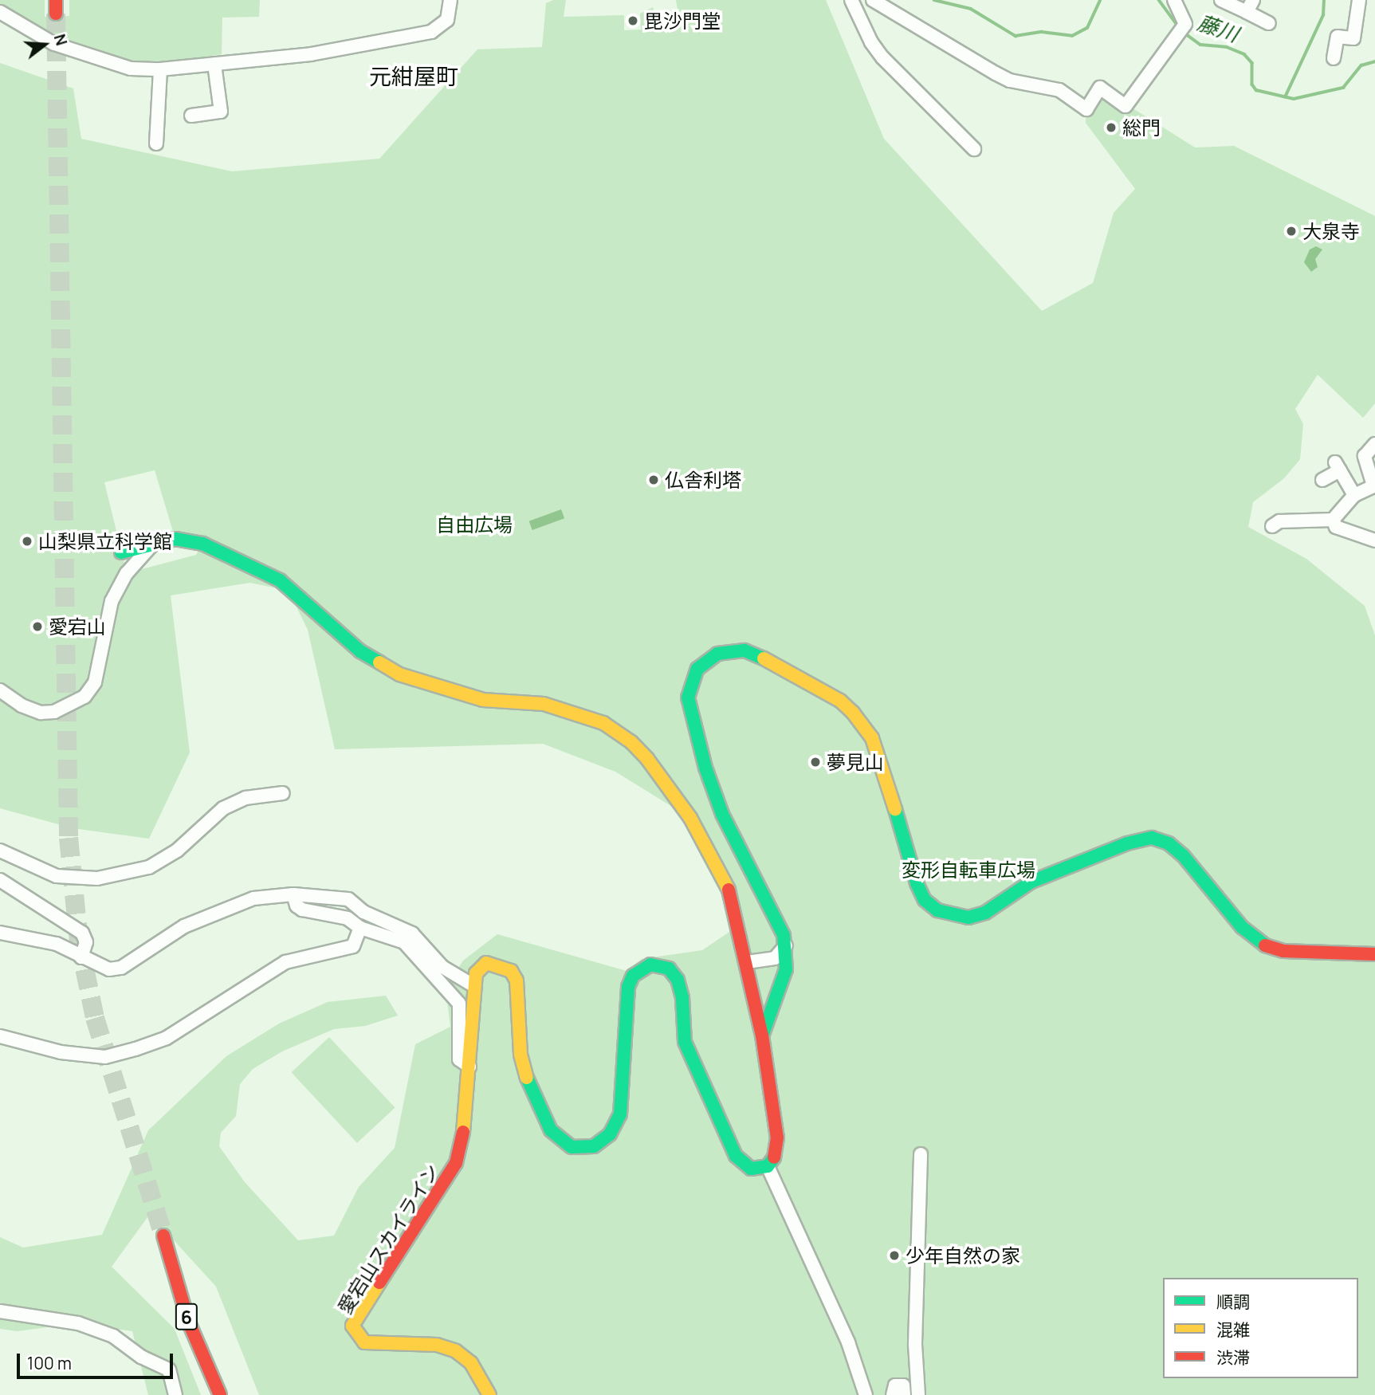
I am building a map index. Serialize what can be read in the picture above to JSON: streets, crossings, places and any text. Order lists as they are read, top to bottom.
{
  "streets": {
    "street": ["愛宕山スカイライン", "6"]
  },
  "districts": ["元紺屋町"],
  "water": ["藤川"],
  "parks": ["自由広場", "変形自転車広場"],
  "places": [
    "毘沙門堂",
    "総門",
    "大泉寺",
    "仏舎利塔",
    "山梨県立科学館",
    "愛宕山",
    "夢見山",
    "少年自然の家"
  ],
  "legend": ["順調", "混雑", "渋滞"],
  "scale_bar": "100 m",
  "north": "right"
}
